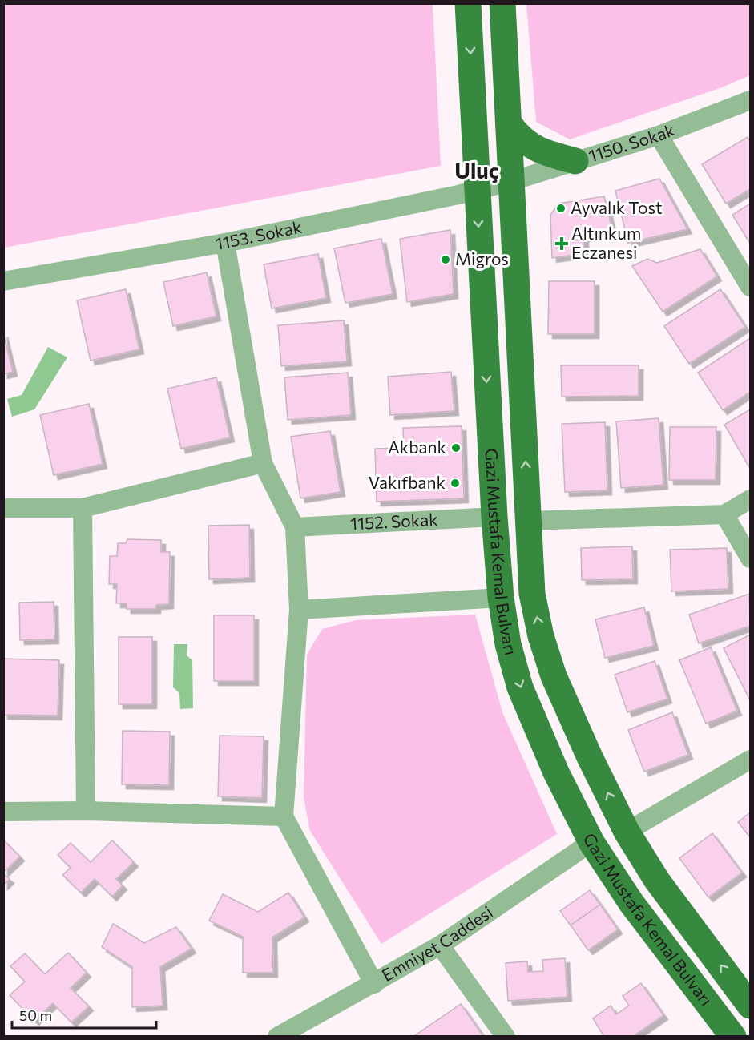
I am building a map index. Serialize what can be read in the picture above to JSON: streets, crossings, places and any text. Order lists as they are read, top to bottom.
{
  "streets": {
    "main road": ["Gazi Mustafa Kemal Bulvarı"],
    "street": [
      "1150. Sokak",
      "1153. Sokak",
      "1152. Sokak",
      "Emniyet Caddesi"
    ]
  },
  "crossings": [
    ["1150. Sokak", "1153. Sokak"],
    ["1150. Sokak", "Gazi Mustafa Kemal Bulvarı"],
    ["1153. Sokak", "Gazi Mustafa Kemal Bulvarı"],
    ["1152. Sokak", "Gazi Mustafa Kemal Bulvarı"],
    ["Gazi Mustafa Kemal Bulvarı", "Emniyet Caddesi"]
  ],
  "districts": ["Uluç"],
  "places": {
    "other": [
      "Ayvalık Tost",
      "Migros",
      "Akbank",
      "Vakıfbank"
    ],
    "health": ["Altınkum Eczanesi"]
  },
  "scale_bar": "50 m"
}
